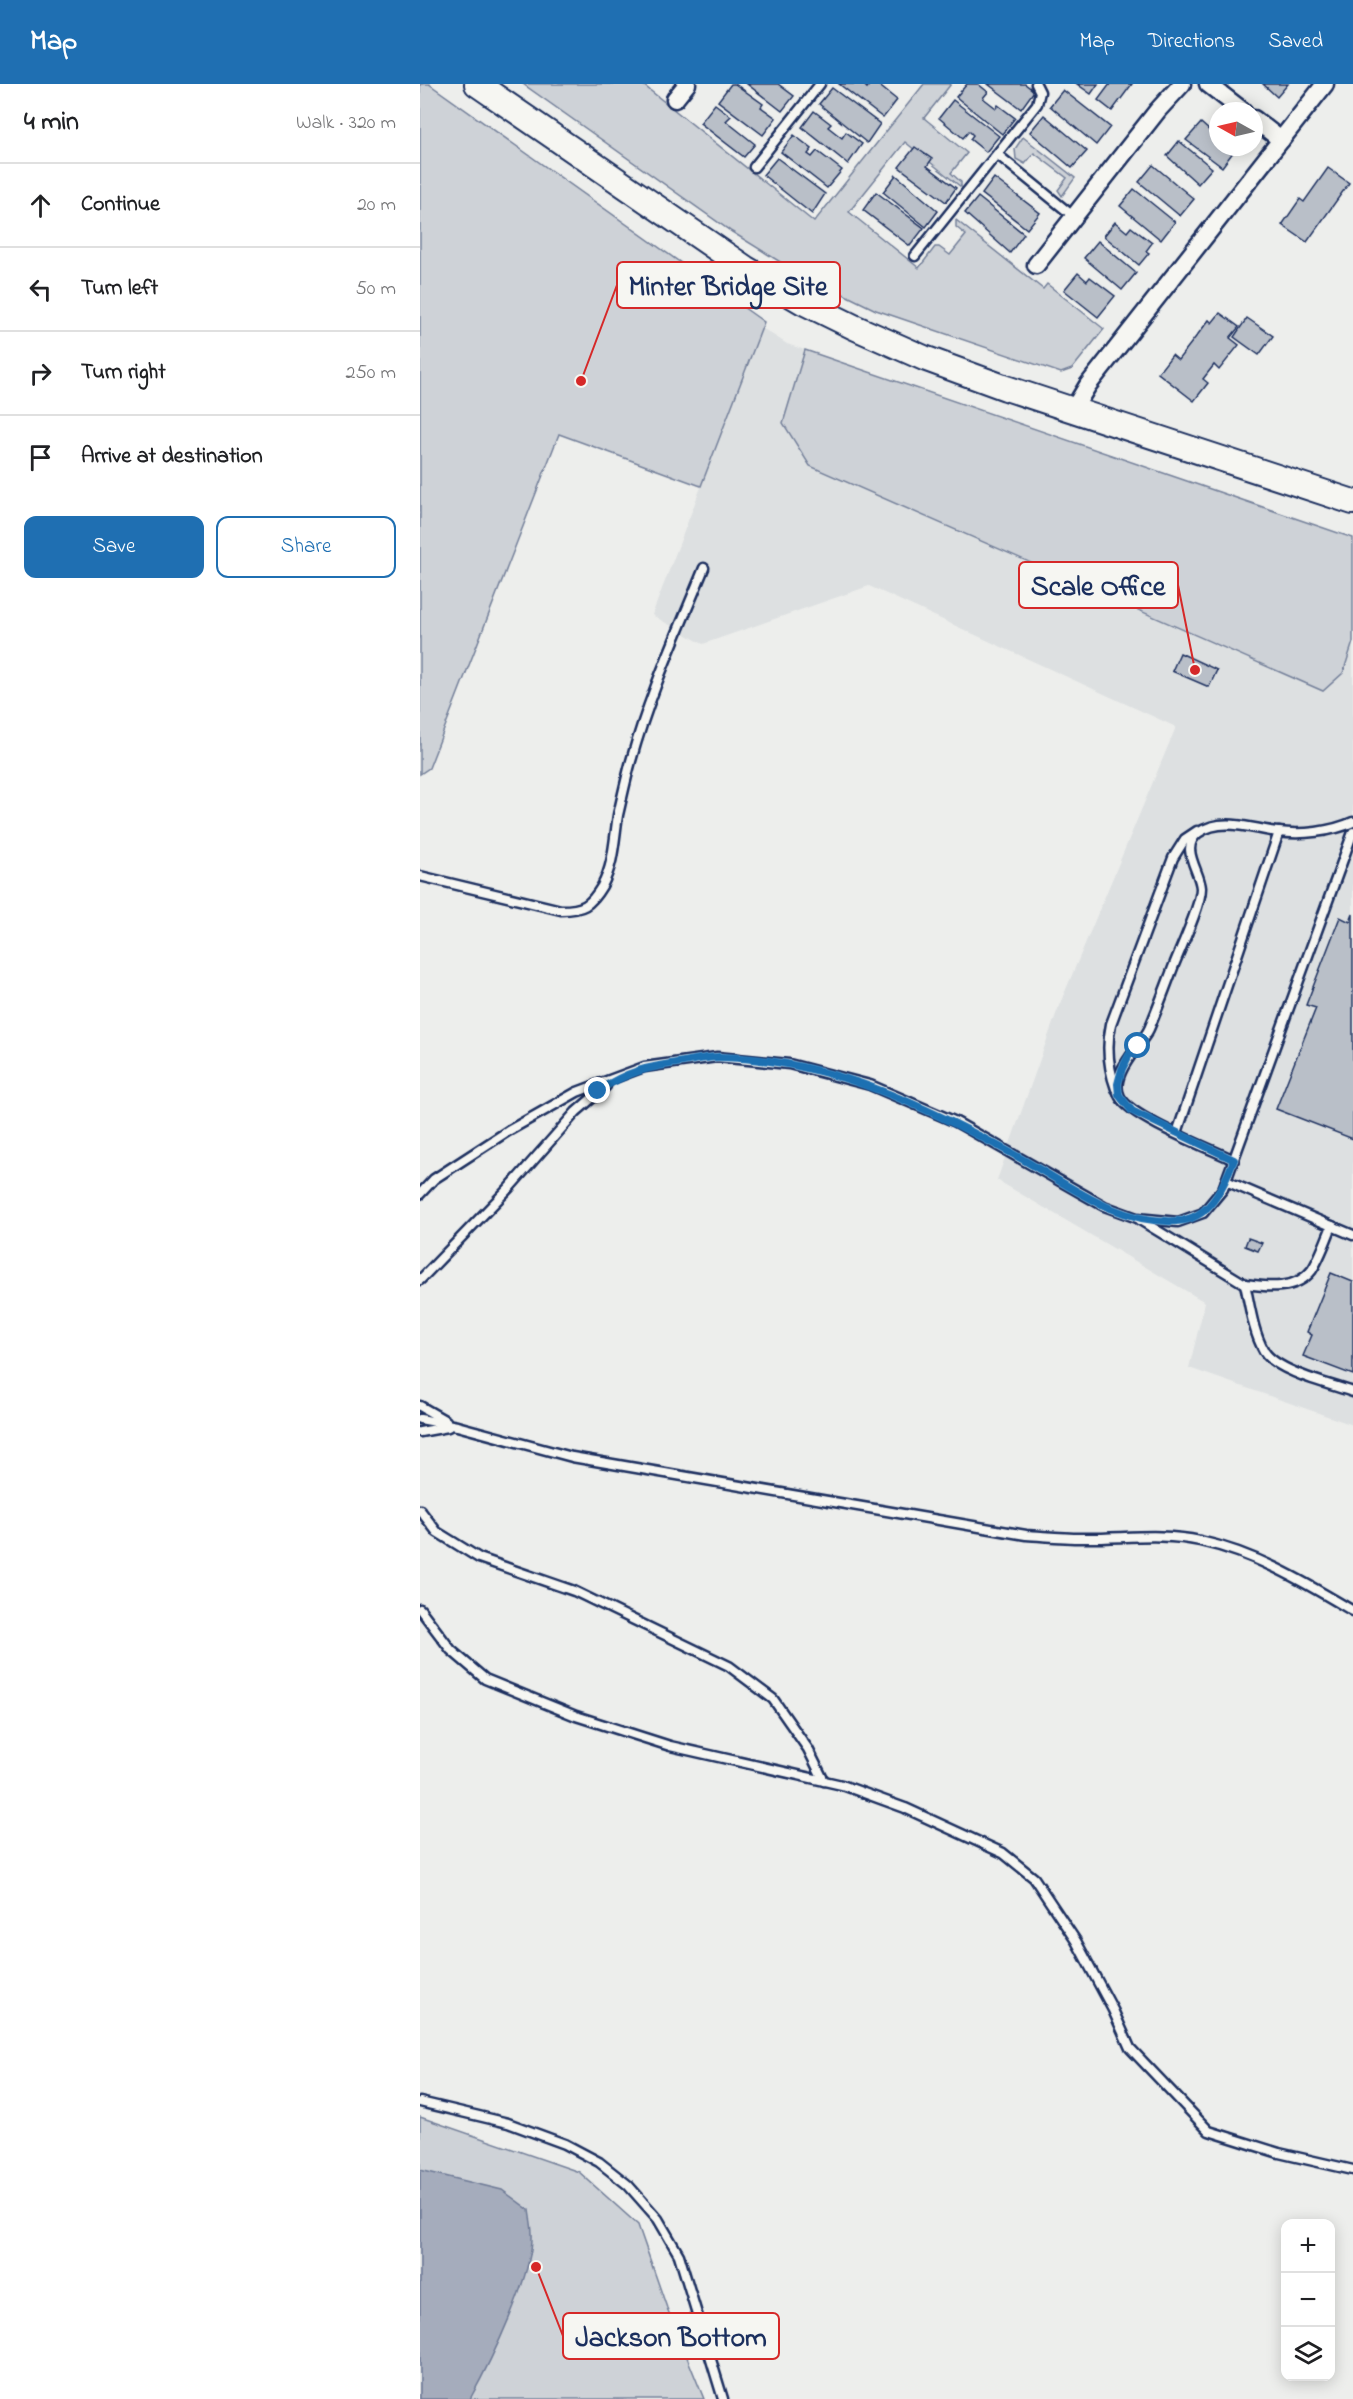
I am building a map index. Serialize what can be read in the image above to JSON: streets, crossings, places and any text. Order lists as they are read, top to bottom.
{
  "places": ["Minter Bridge Site", "Scale Office", "Jackson Bottom"],
  "north": "left",
  "page": {
    "header": "Map",
    "nav": ["Map", "Directions", "Saved"],
    "heading": ["4 min", "Walk · 320 m"],
    "list": [
      ["Continue", "20 m"],
      ["Turn left", "50 m"],
      ["Turn right", "250 m"],
      "Arrive at destination"
    ],
    "buttons": ["Save", "Share"],
    "map_buttons": ["+", "−"]
  }
}
